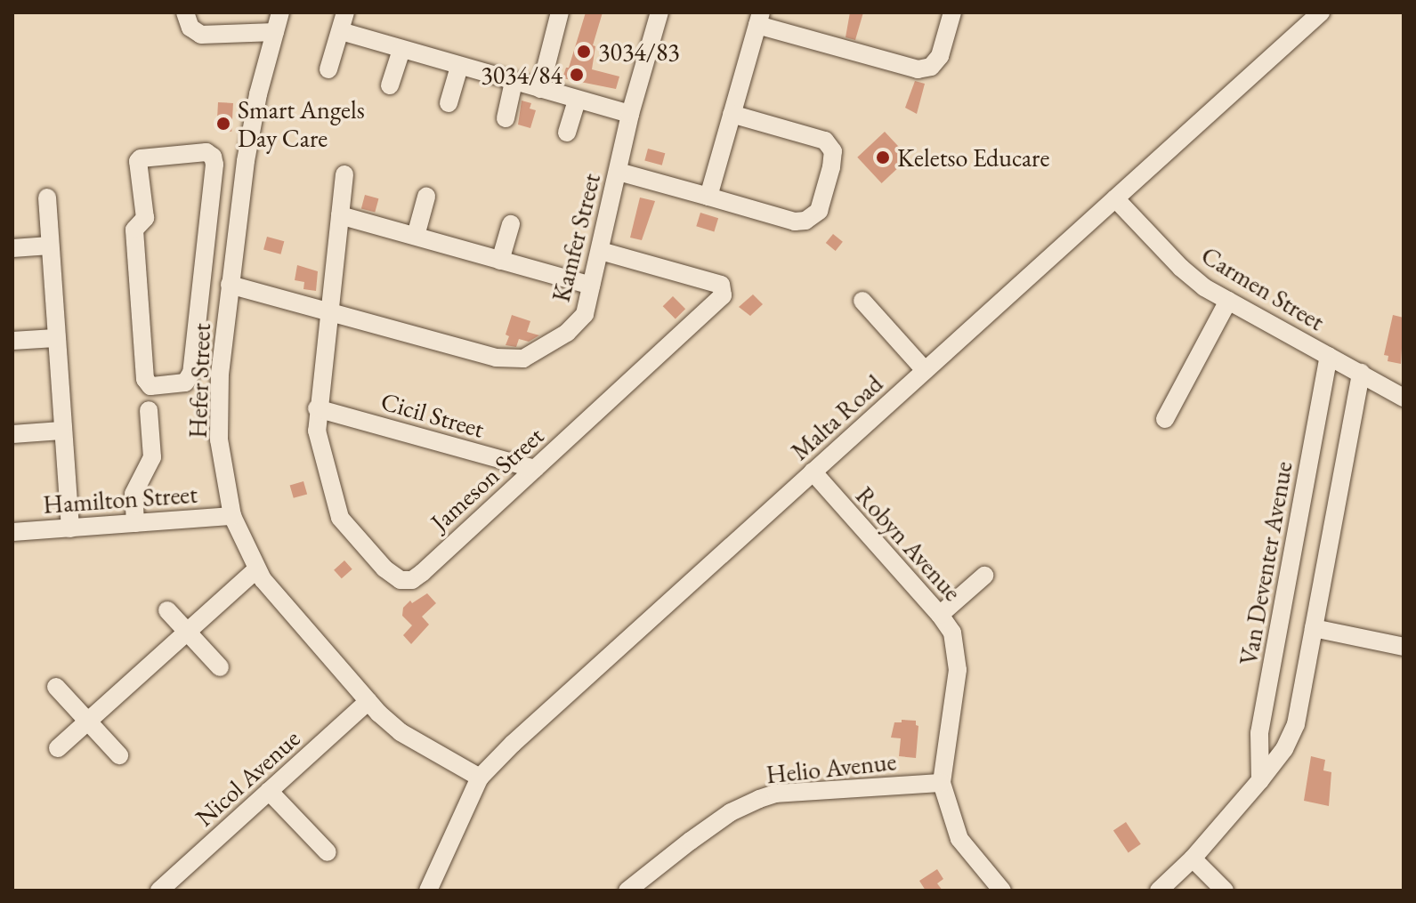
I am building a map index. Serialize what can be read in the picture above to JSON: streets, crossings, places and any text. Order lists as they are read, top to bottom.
{
  "streets": {
    "street": [
      "Kamfer Street",
      "Carmen Street",
      "Hefer Street",
      "Cicil Street",
      "Malta Road",
      "Jameson Street",
      "Hamilton Street",
      "Robyn Avenue",
      "Van Deventer Avenue",
      "Helio Avenue",
      "Nicol Avenue"
    ]
  },
  "crossings": [
    ["Kamfer Street", "Hefer Street"],
    ["Kamfer Street", "Jameson Street"],
    ["Carmen Street", "Malta Road"],
    ["Carmen Street", "Van Deventer Avenue"],
    ["Hefer Street", "Malta Road"],
    ["Hefer Street", "Hamilton Street"],
    ["Hefer Street", "Nicol Avenue"],
    ["Cicil Street", "Jameson Street"],
    ["Malta Road", "Robyn Avenue"],
    ["Robyn Avenue", "Helio Avenue"]
  ],
  "places": [
    "3034/83",
    "3034/84",
    "Smart Angels Day Care",
    "Keletso Educare"
  ]
}
